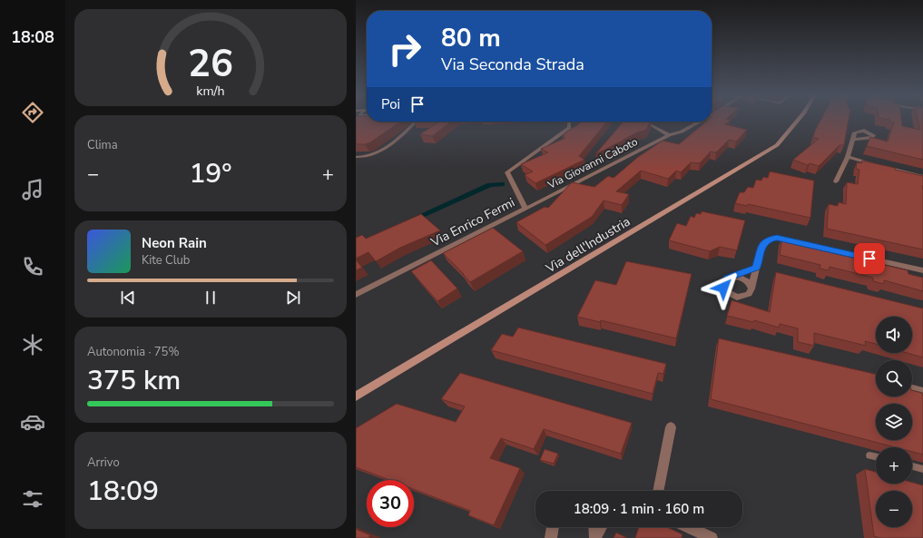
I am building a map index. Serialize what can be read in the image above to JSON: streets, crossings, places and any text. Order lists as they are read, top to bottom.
{
  "streets": {
    "main road": ["Via dell'Industria"],
    "street": ["Via Giovanni Caboto", "Via Enrico Fermi"]
  },
  "crossings": [
    ["Via Giovanni Caboto", "Via Enrico Fermi"]
  ],
  "page": {
    "tabs": "18:08",
    "turn": ["80 m", "Via Seconda Strada"],
    "then": "Poi",
    "tile": [
      "Clima",
      ["Autonomia · 75%", "375 km"],
      ["Arrivo", "18:09"]
    ],
    "heat": ["−", "19°", "+"],
    "song": ["Neon Rain", "Kite Club"],
    "map_buttons": ["+", "−"],
    "limit": "30",
    "trip": "18:09 · 1 min · 160 m",
    "gauge": ["26", "km/h"]
  }
}
